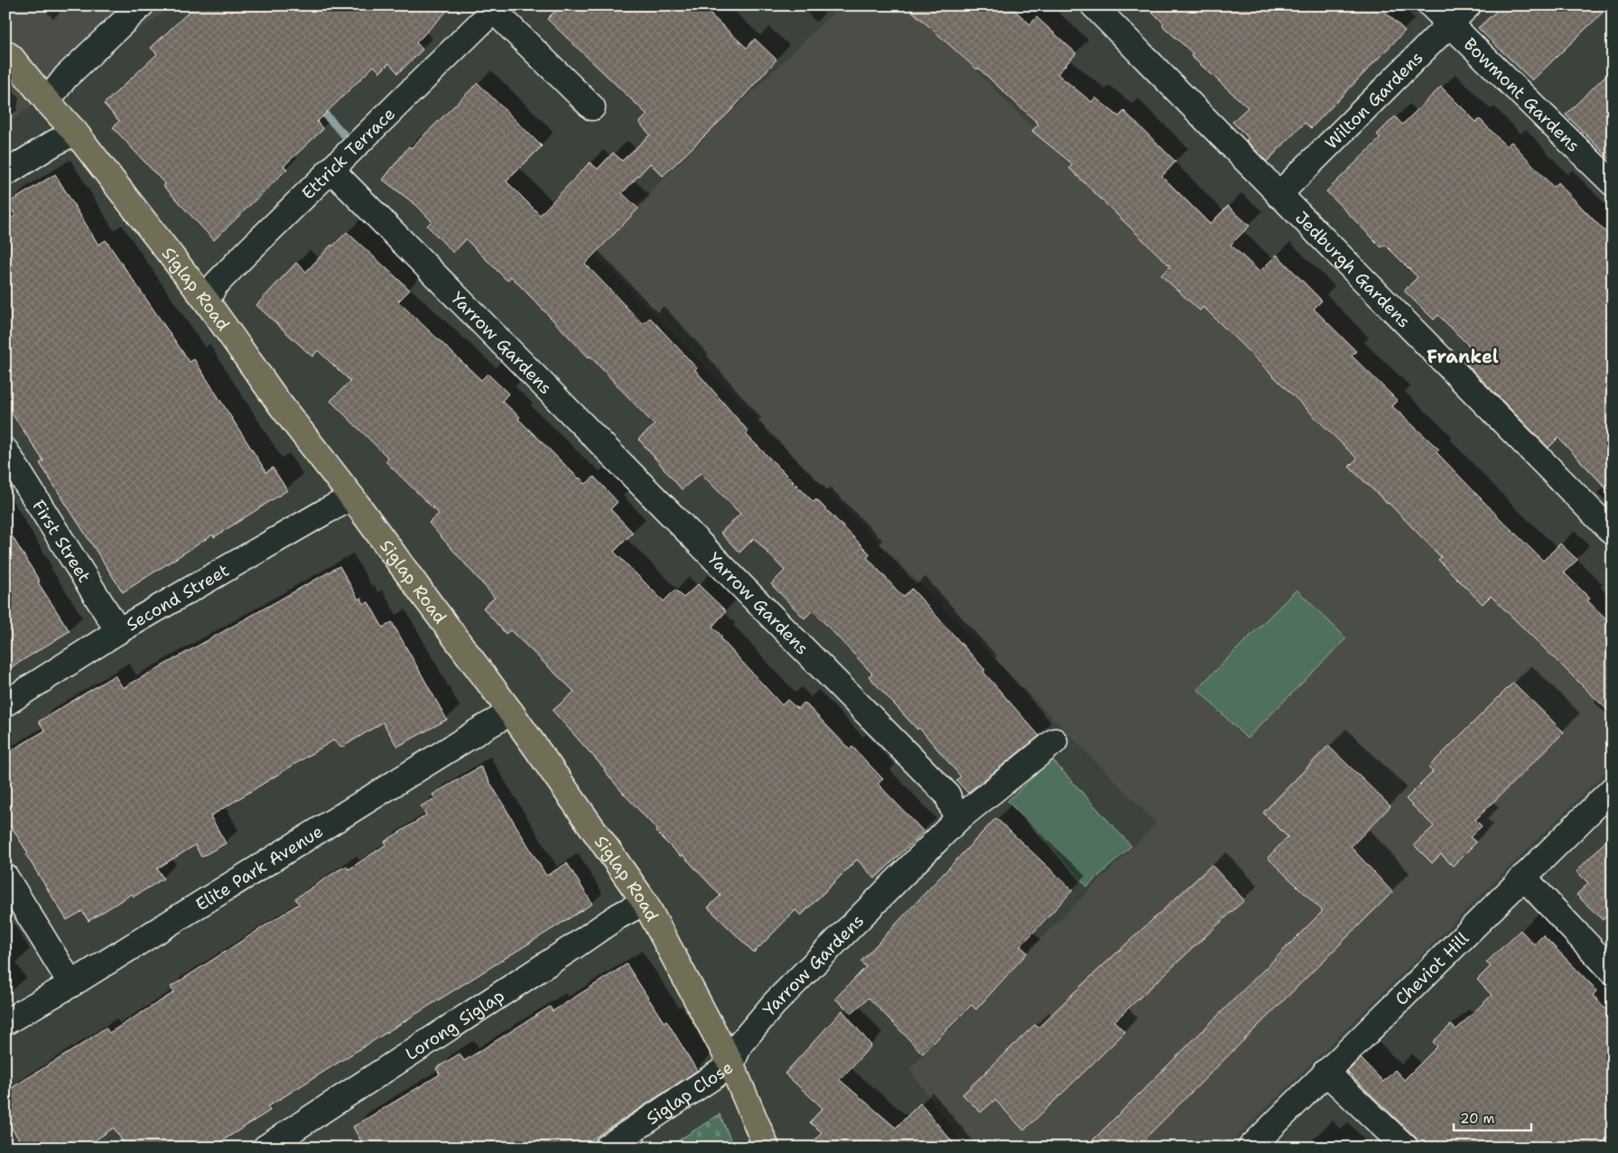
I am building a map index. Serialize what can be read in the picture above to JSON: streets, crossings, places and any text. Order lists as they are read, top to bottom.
{
  "streets": {
    "main road": ["Siglap Road"],
    "street": [
      "Bowmont Gardens",
      "Wilton Gardens",
      "Ettrick Terrace",
      "Jedburgh Gardens",
      "Yarrow Gardens",
      "First Street",
      "Second Street",
      "Elite Park Avenue",
      "Cheviot Hill",
      "Lorong Siglap",
      "Siglap Close"
    ]
  },
  "crossings": [
    ["Bowmont Gardens", "Wilton Gardens"],
    ["Wilton Gardens", "Jedburgh Gardens"],
    ["Ettrick Terrace", "Siglap Road"],
    ["Ettrick Terrace", "Yarrow Gardens"],
    ["Siglap Road", "Yarrow Gardens"],
    ["Siglap Road", "Second Street"],
    ["Siglap Road", "Elite Park Avenue"],
    ["Siglap Road", "Lorong Siglap"],
    ["Siglap Road", "Siglap Close"],
    ["Yarrow Gardens", "Siglap Close"],
    ["First Street", "Second Street"]
  ],
  "districts": ["Frankel"],
  "scale_bar": "20 m"
}
